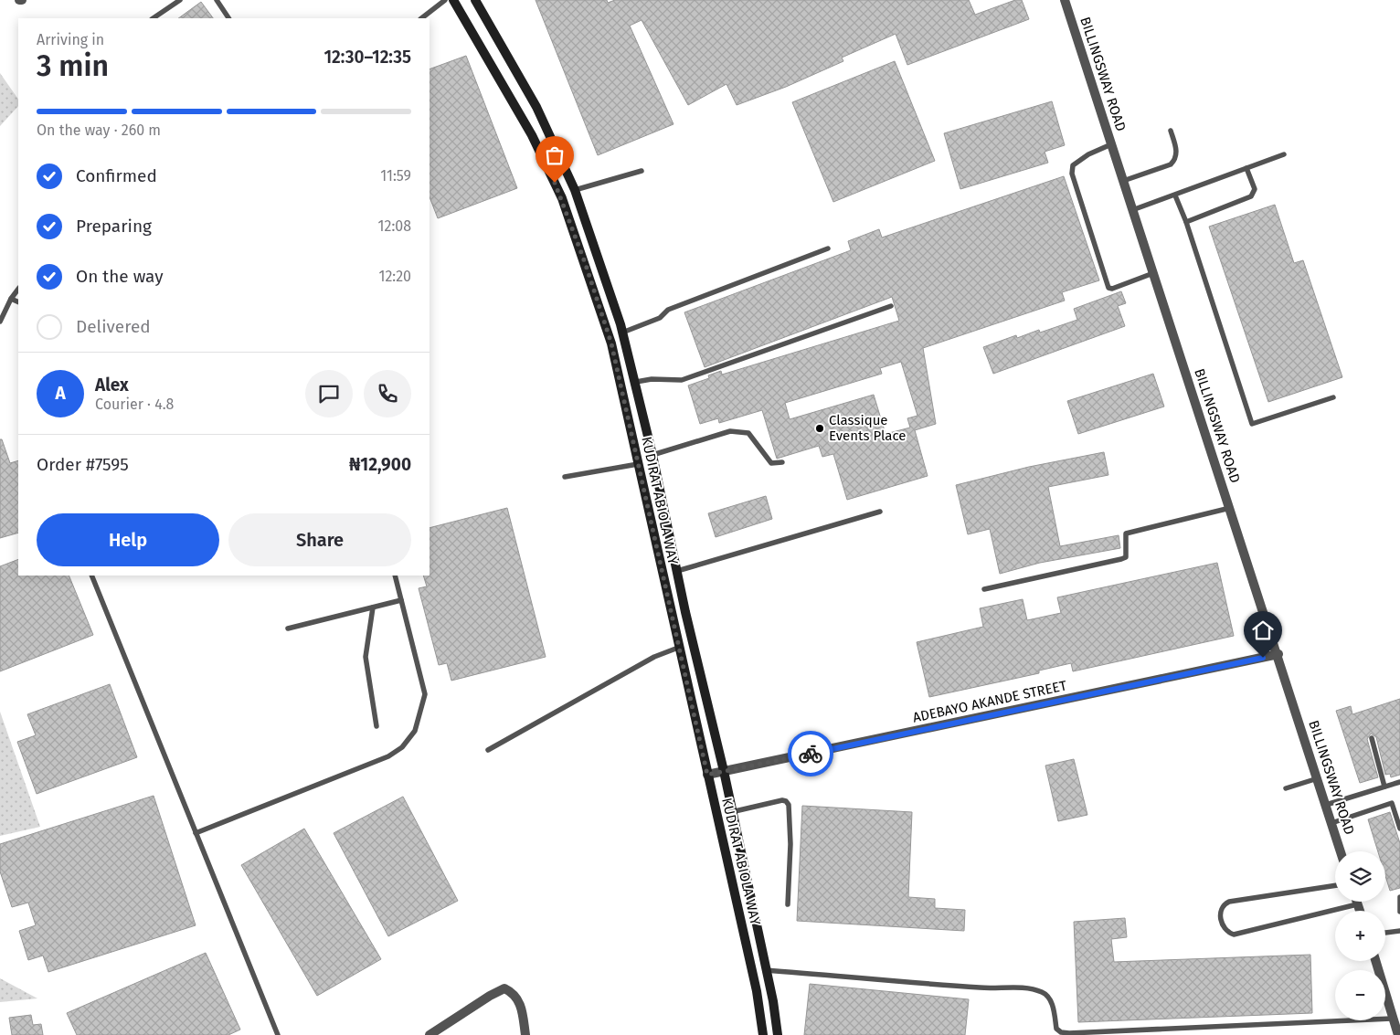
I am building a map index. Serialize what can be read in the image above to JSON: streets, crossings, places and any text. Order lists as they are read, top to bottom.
{
  "streets": {
    "main road": ["KUDIRAT ABIOLA WAY"],
    "street": ["BILLINGSWAY ROAD", "ADEBAYO AKANDE STREET"]
  },
  "crossings": [
    ["BILLINGSWAY ROAD", "ADEBAYO AKANDE STREET"],
    ["KUDIRAT ABIOLA WAY", "ADEBAYO AKANDE STREET"]
  ],
  "places": ["Classique Events Place"],
  "page": {
    "heading": ["3 min", "Arriving in", "12:30–12:35"],
    "panel": [
      "Alex",
      "Courier · 4.8",
      "Order #7595",
      "₦12,900"
    ],
    "bar": "On the way · 260 m",
    "list": [
      ["Confirmed", "11:59"],
      ["Preparing", "12:08"],
      ["On the way", "12:20"],
      "Delivered"
    ],
    "round": "A",
    "buttons": ["Help", "Share"],
    "map_buttons": ["+", "−"]
  }
}
